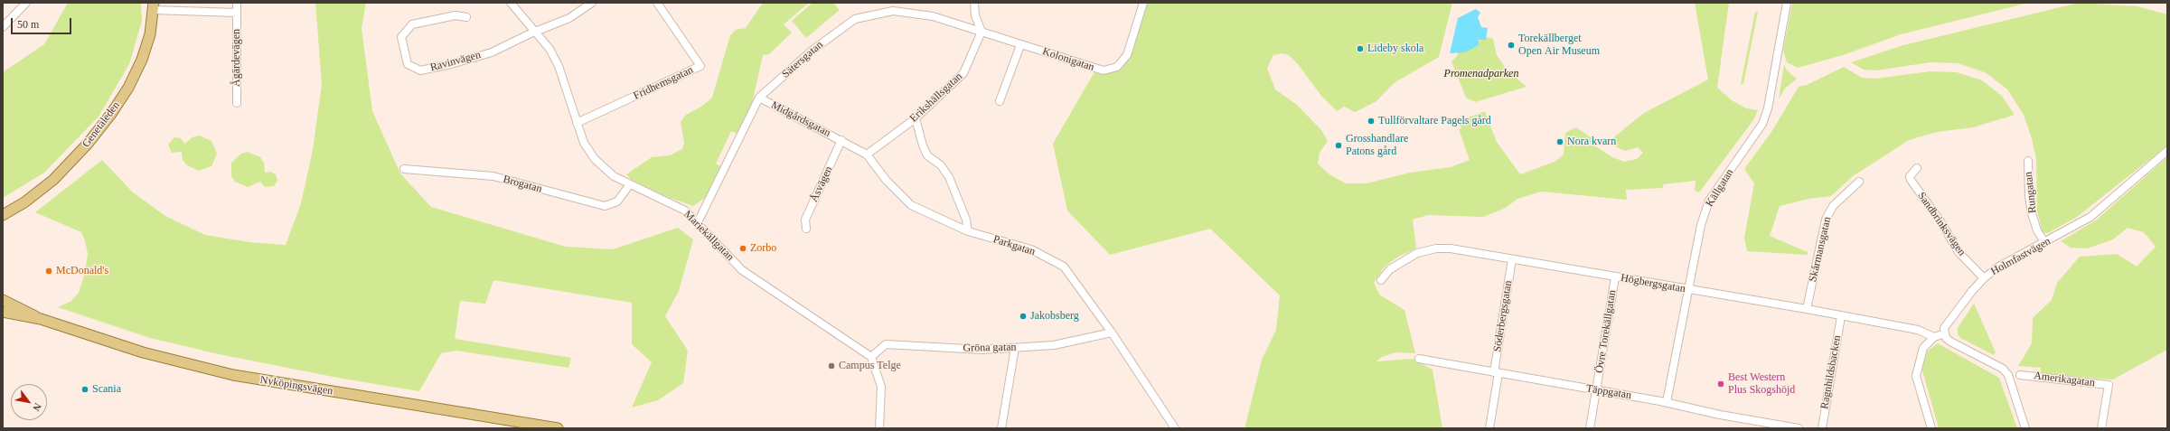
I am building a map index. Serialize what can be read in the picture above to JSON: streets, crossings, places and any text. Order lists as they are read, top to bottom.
{
  "streets": {
    "main road": ["Genetaleden", "Nyköpingsvägen"],
    "street": [
      "Ågärdevägen",
      "Sätersgatan",
      "Kolonigatan",
      "Ravinvägen",
      "Fridhemsgatan",
      "Erikshällsgatan",
      "Midgårdsgatan",
      "Brogatan",
      "Åsvägen",
      "Källgatan",
      "Rungatan",
      "Sandbrinksvägen",
      "Mariekällgatan",
      "Parkgatan",
      "Skårmansgatan",
      "Holmfastvägen",
      "Högbergsgatan",
      "Söderbergsgatan",
      "Övre Torekällgatan",
      "Gröna gatan",
      "Ragnhildsbacken",
      "Amerikagatan",
      "Täppgatan"
    ]
  },
  "crossings": [
    ["Ågärdevägen", "Genetaleden"],
    ["Sätersgatan", "Kolonigatan"],
    ["Sätersgatan", "Erikshällsgatan"],
    ["Sätersgatan", "Midgårdsgatan"],
    ["Sätersgatan", "Mariekällgatan"],
    ["Kolonigatan", "Erikshällsgatan"],
    ["Ravinvägen", "Mariekällgatan"],
    ["Fridhemsgatan", "Mariekällgatan"],
    ["Erikshällsgatan", "Parkgatan"],
    ["Midgårdsgatan", "Åsvägen"],
    ["Midgårdsgatan", "Parkgatan"],
    ["Brogatan", "Mariekällgatan"],
    ["Åsvägen", "Parkgatan"],
    ["Källgatan", "Högbergsgatan"],
    ["Källgatan", "Täppgatan"],
    ["Rungatan", "Holmfastvägen"],
    ["Sandbrinksvägen", "Holmfastvägen"],
    ["Mariekällgatan", "Gröna gatan"],
    ["Parkgatan", "Gröna gatan"],
    ["Skårmansgatan", "Högbergsgatan"],
    ["Högbergsgatan", "Söderbergsgatan"],
    ["Högbergsgatan", "Övre Torekällgatan"],
    ["Högbergsgatan", "Ragnhildsbacken"],
    ["Söderbergsgatan", "Täppgatan"],
    ["Övre Torekällgatan", "Täppgatan"]
  ],
  "parks": ["Promenadparken"],
  "places": [
    "Torekällberget Open Air Museum",
    "Lideby skola",
    "Tullförvaltare Pagels gård",
    "Nora kvarn",
    "Grosshandlare Patons gård",
    "Zorbo",
    "McDonald's",
    "Jakobsberg",
    "Campus Telge",
    "Best Western Plus Skogshöjd",
    "Scania"
  ],
  "scale_bar": "50 m",
  "north": "bottom right"
}
